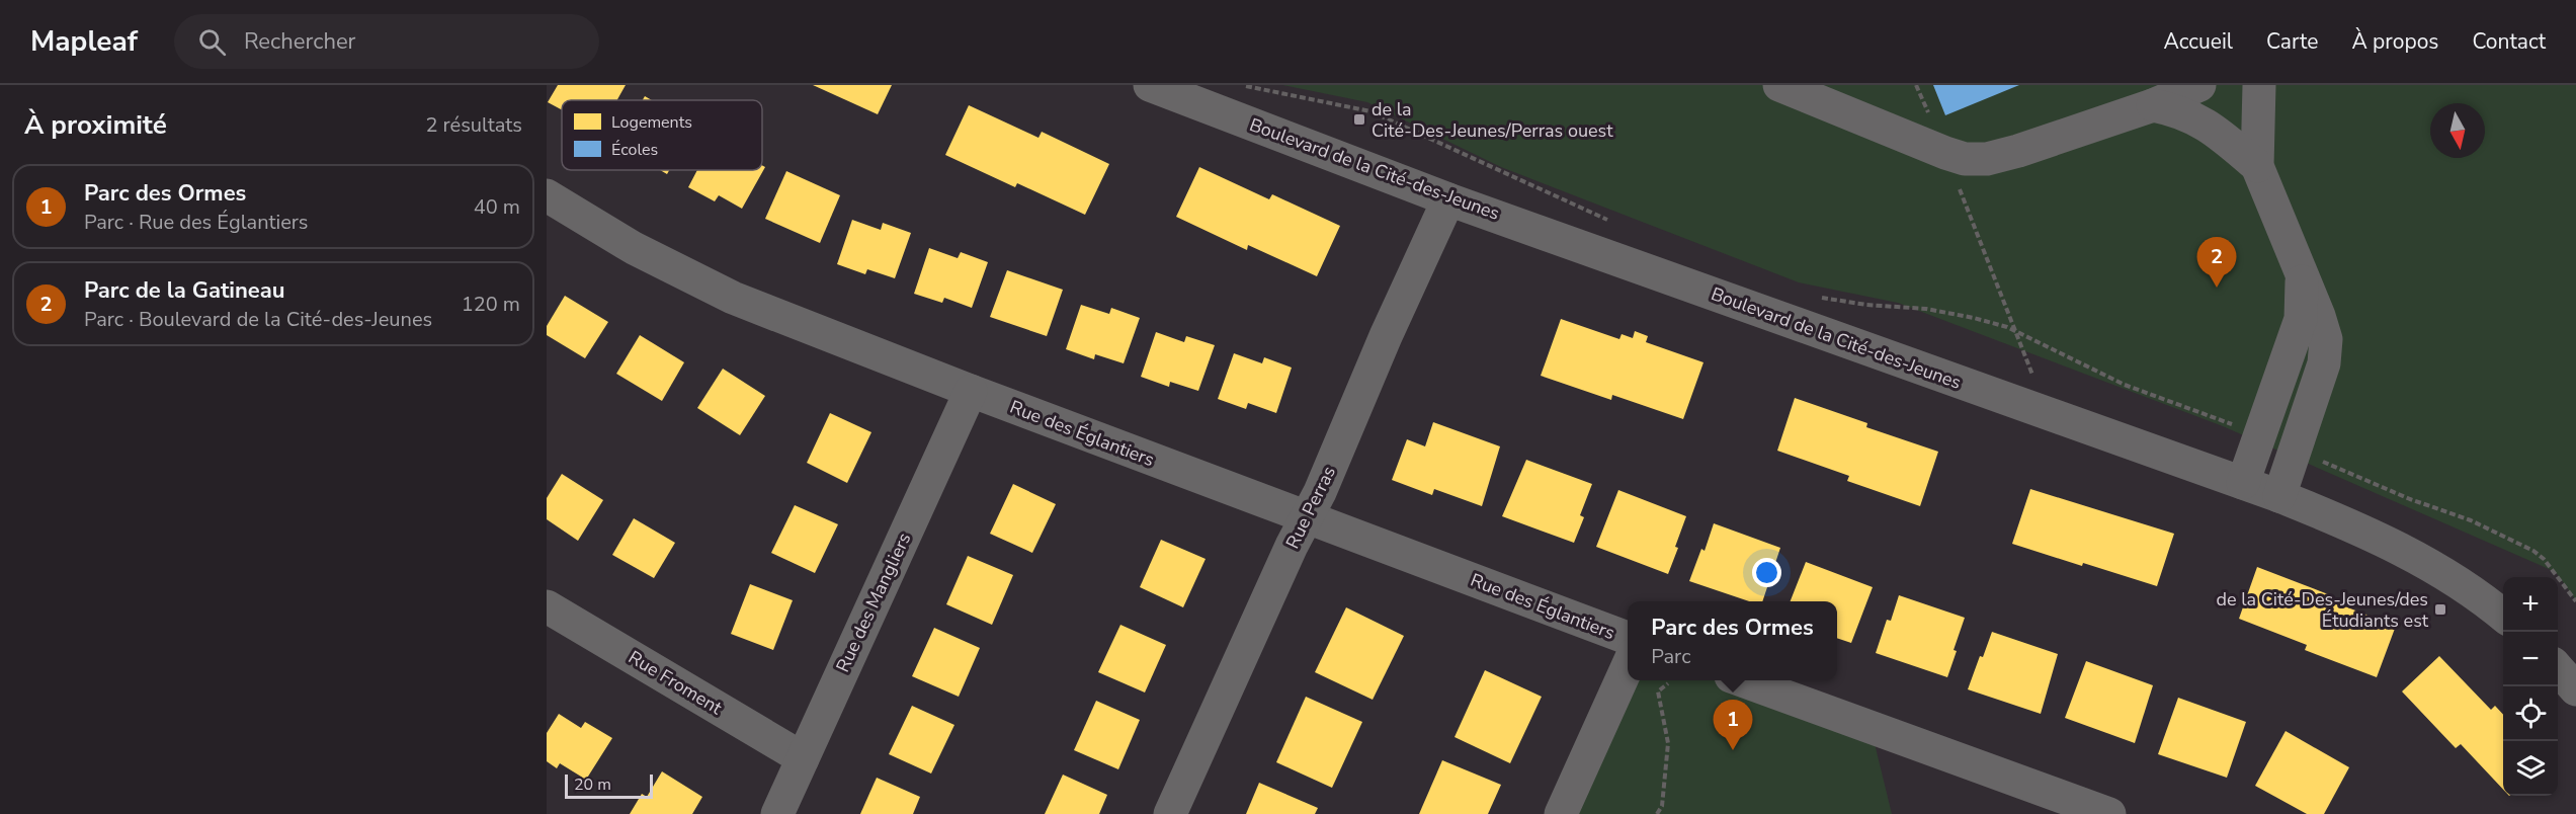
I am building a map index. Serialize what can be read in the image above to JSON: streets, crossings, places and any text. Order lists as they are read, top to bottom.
{
  "streets": {
    "street": [
      "Boulevard de la Cité-des-Jeunes",
      "Rue des Églantiers",
      "Rue Perras",
      "Rue des Mangliers",
      "Rue Froment"
    ]
  },
  "crossings": [
    ["Boulevard de la Cité-des-Jeunes", "Rue Perras"],
    ["Rue des Églantiers", "Rue Perras"],
    ["Rue des Églantiers", "Rue des Mangliers"],
    ["Rue des Mangliers", "Rue Froment"]
  ],
  "places": {
    "transit": ["de la Cité-Des-Jeunes/Perras ouest", "de la Cité-Des-Jeunes/des Étudiants est"]
  },
  "legend": ["Logements", "Écoles"],
  "scale_bar": "20 m",
  "north": "bottom",
  "page": {
    "header": "Mapleaf",
    "search": "Rechercher",
    "nav": [
      "Accueil",
      "Carte",
      "À propos",
      "Contact"
    ],
    "heading": ["À proximité", "2 résultats"],
    "list": [
      {
        "mark": "1",
        "name": "Parc des Ormes",
        "note": "Parc · Rue des Églantiers",
        "value": "40 m"
      },
      {
        "mark": "2",
        "name": "Parc de la Gatineau",
        "note": "Parc · Boulevard de la Cité-des-Jeunes",
        "value": "120 m"
      }
    ],
    "pins": ["2", "1"],
    "map_buttons": ["+", "−"],
    "popup": ["Parc des Ormes", "Parc"],
    "scale": "20 m"
  }
}
